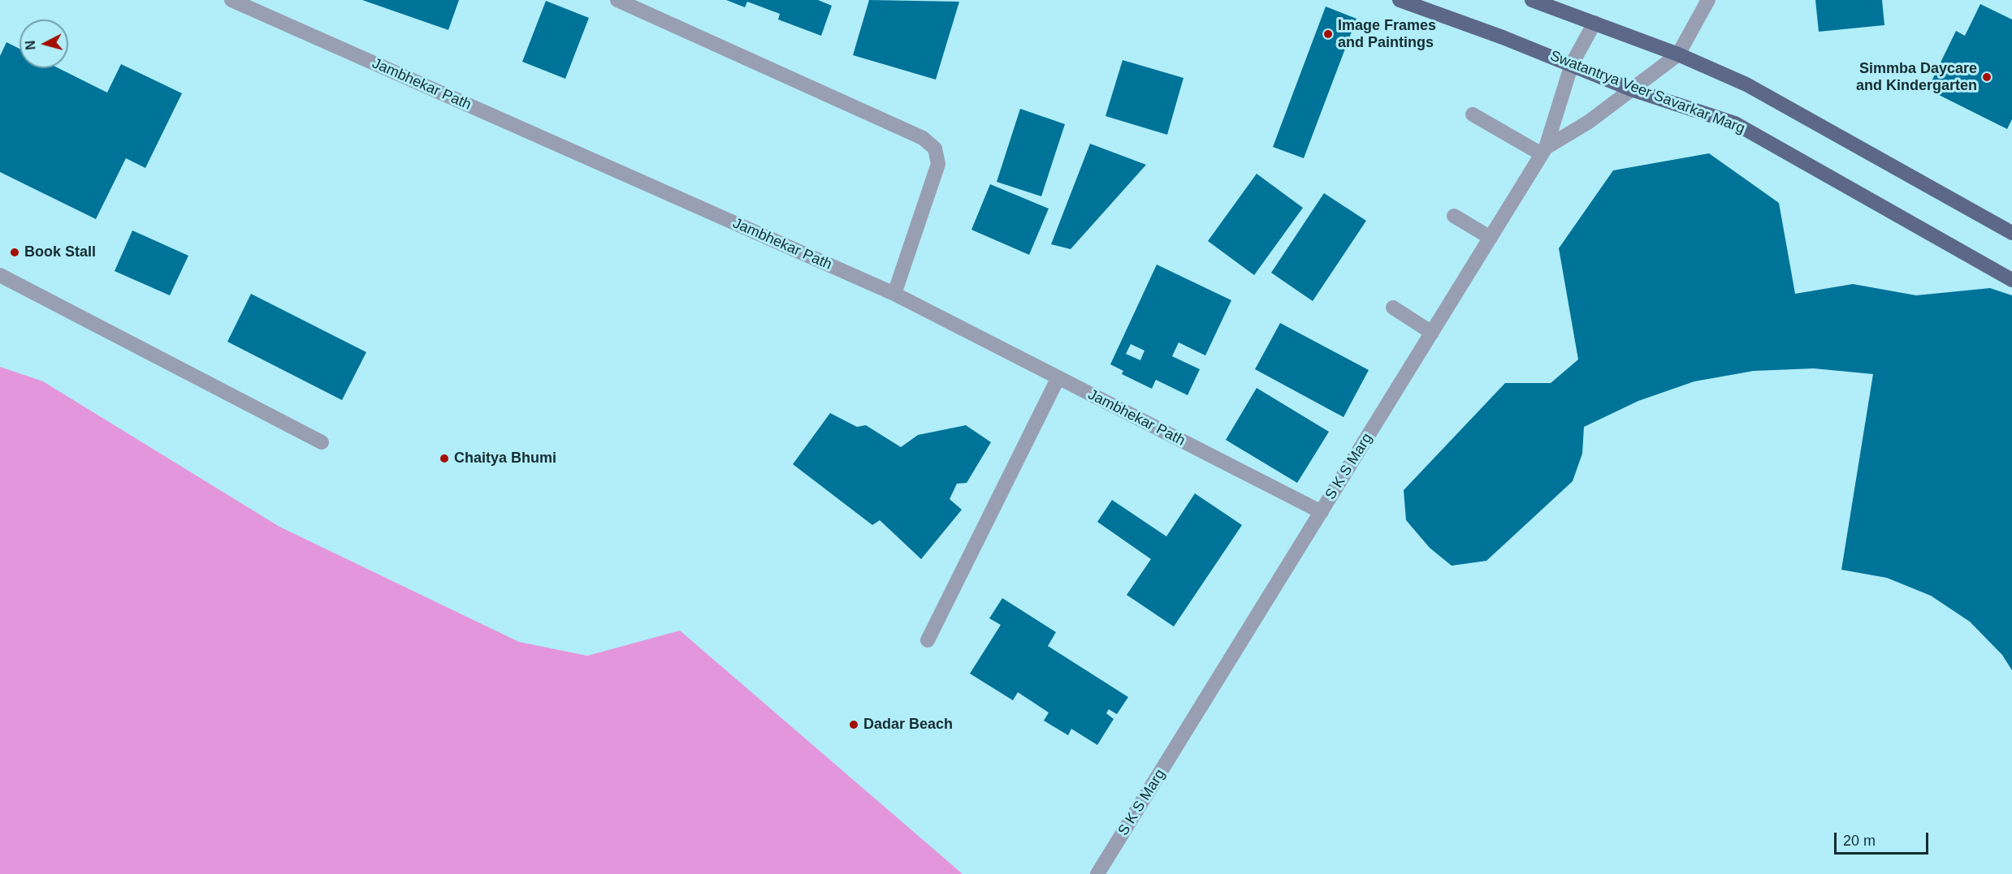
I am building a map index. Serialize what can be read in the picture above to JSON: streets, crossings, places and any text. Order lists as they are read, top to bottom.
{
  "streets": {
    "main road": ["Swatantrya Veer Savarkar Marg"],
    "street": ["Jambhekar Path", "S K S Marg"]
  },
  "crossings": [
    ["Jambhekar Path", "S K S Marg"],
    ["Swatantrya Veer Savarkar Marg", "S K S Marg"]
  ],
  "places": [
    "Image Frames and Paintings",
    "Simmba Daycare and Kindergarten",
    "Book Stall",
    "Chaitya Bhumi",
    "Dadar Beach"
  ],
  "scale_bar": "20 m",
  "north": "left"
}
